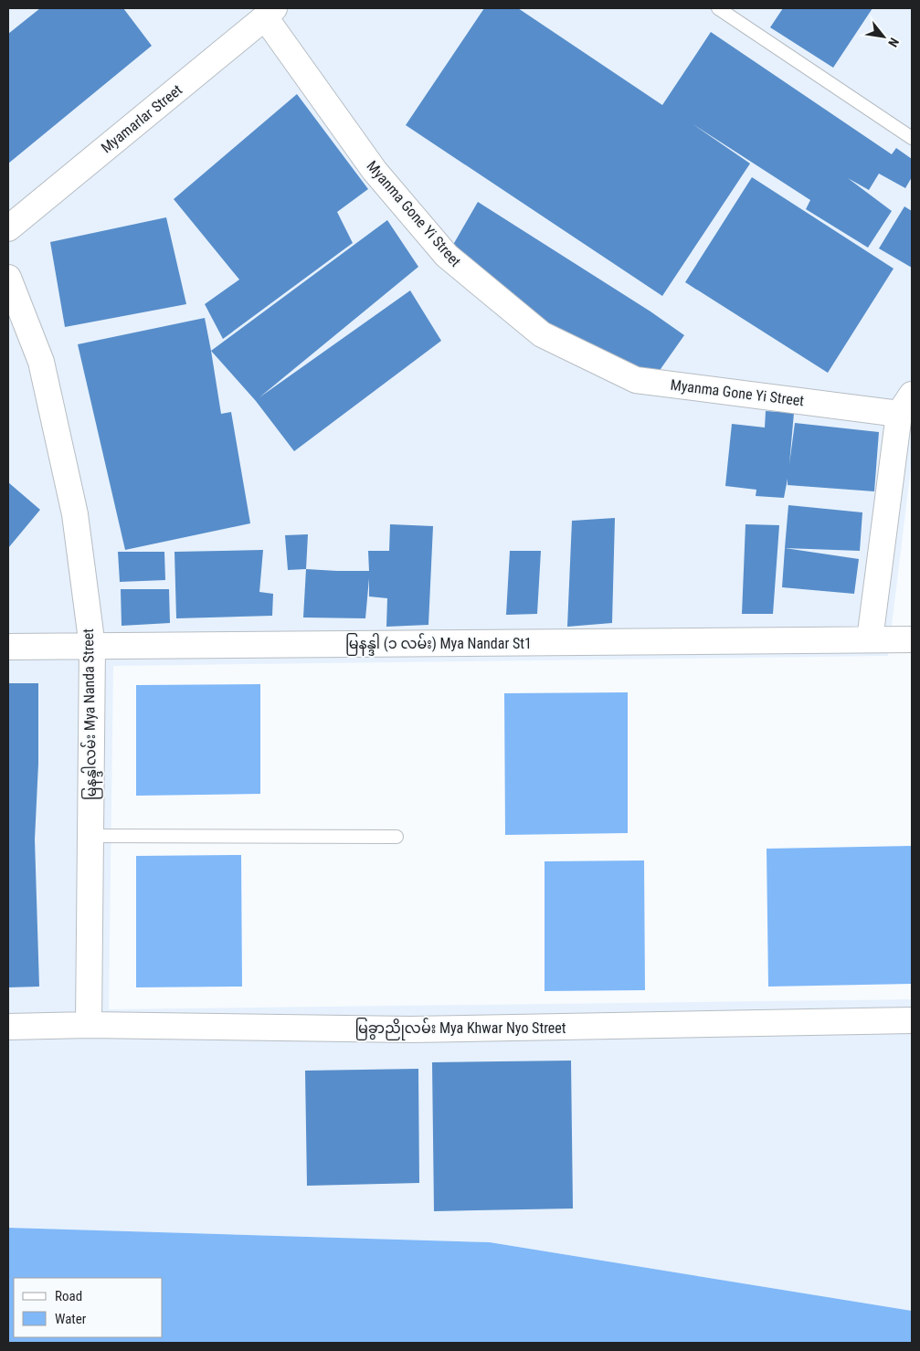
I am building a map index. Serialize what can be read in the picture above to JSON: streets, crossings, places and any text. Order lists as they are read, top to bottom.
{
  "streets": {
    "street": [
      "Myamarlar Street",
      "Myanma Gone Yi Street",
      "မြနန္ဒါ (၁ လမ်း) Mya Nandar St1",
      "မြနန္ဒါလမ်း Mya Nanda Street",
      "မြခွာညိုလမ်း Mya Khwar Nyo Street"
    ]
  },
  "crossings": [
    ["Myamarlar Street", "Myanma Gone Yi Street"],
    ["မြနန္ဒါ (၁ လမ်း) Mya Nandar St1", "မြနန္ဒါလမ်း Mya Nanda Street"],
    ["မြနန္ဒါလမ်း Mya Nanda Street", "မြခွာညိုလမ်း Mya Khwar Nyo Street"]
  ],
  "legend": ["Road", "Water"],
  "north": "bottom right"
}
